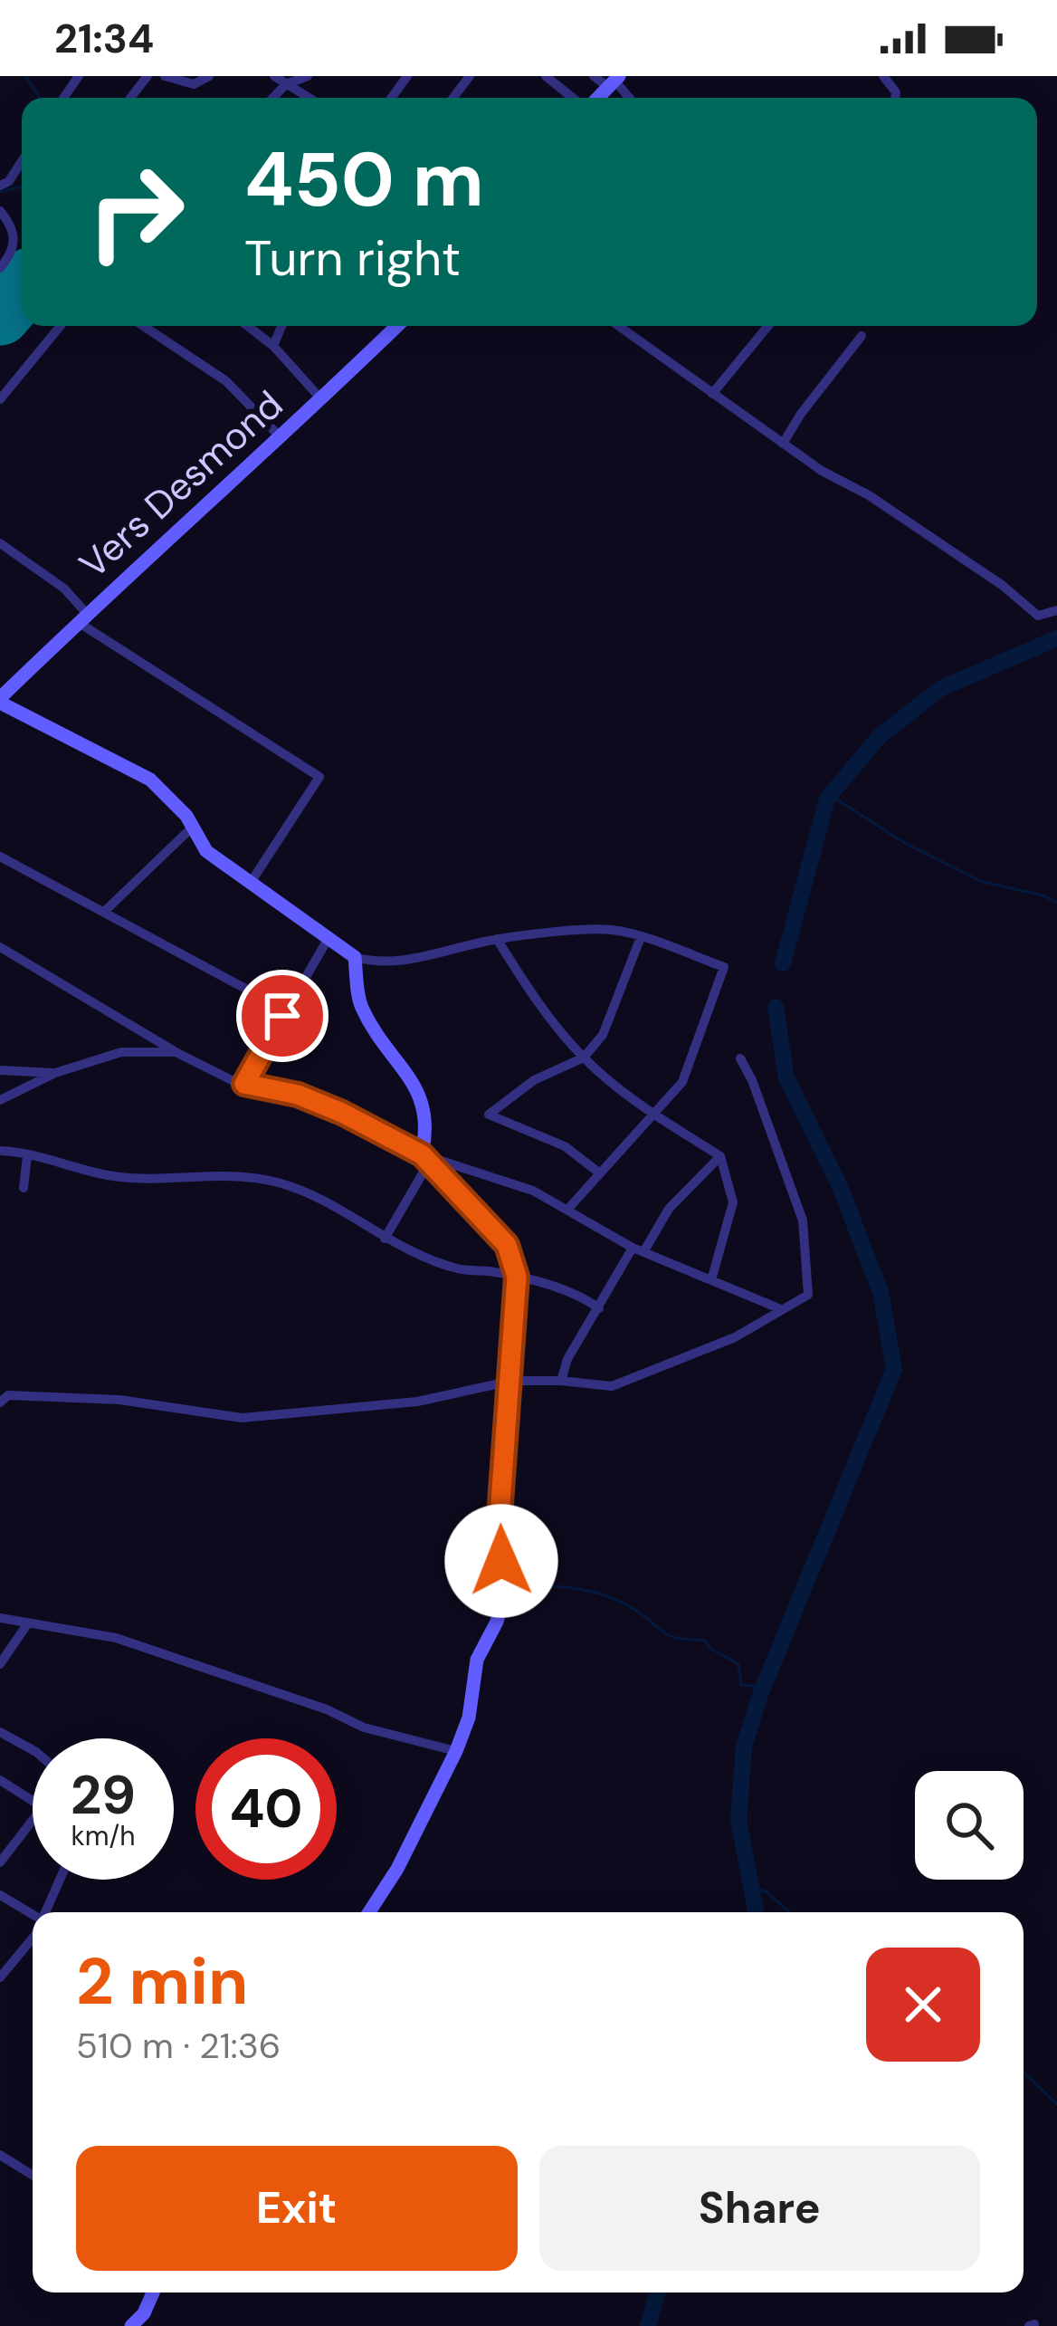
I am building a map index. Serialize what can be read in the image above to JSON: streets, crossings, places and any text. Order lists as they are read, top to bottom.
{
  "streets": {
    "street": ["Vers Desmond"]
  },
  "page": {
    "status": "21:34",
    "turn": ["450 m", "Turn right"],
    "speed": "29 km/h",
    "limit": "40",
    "heading": ["2 min", "510 m · 21:36"],
    "buttons": ["Exit", "Share"]
  }
}
